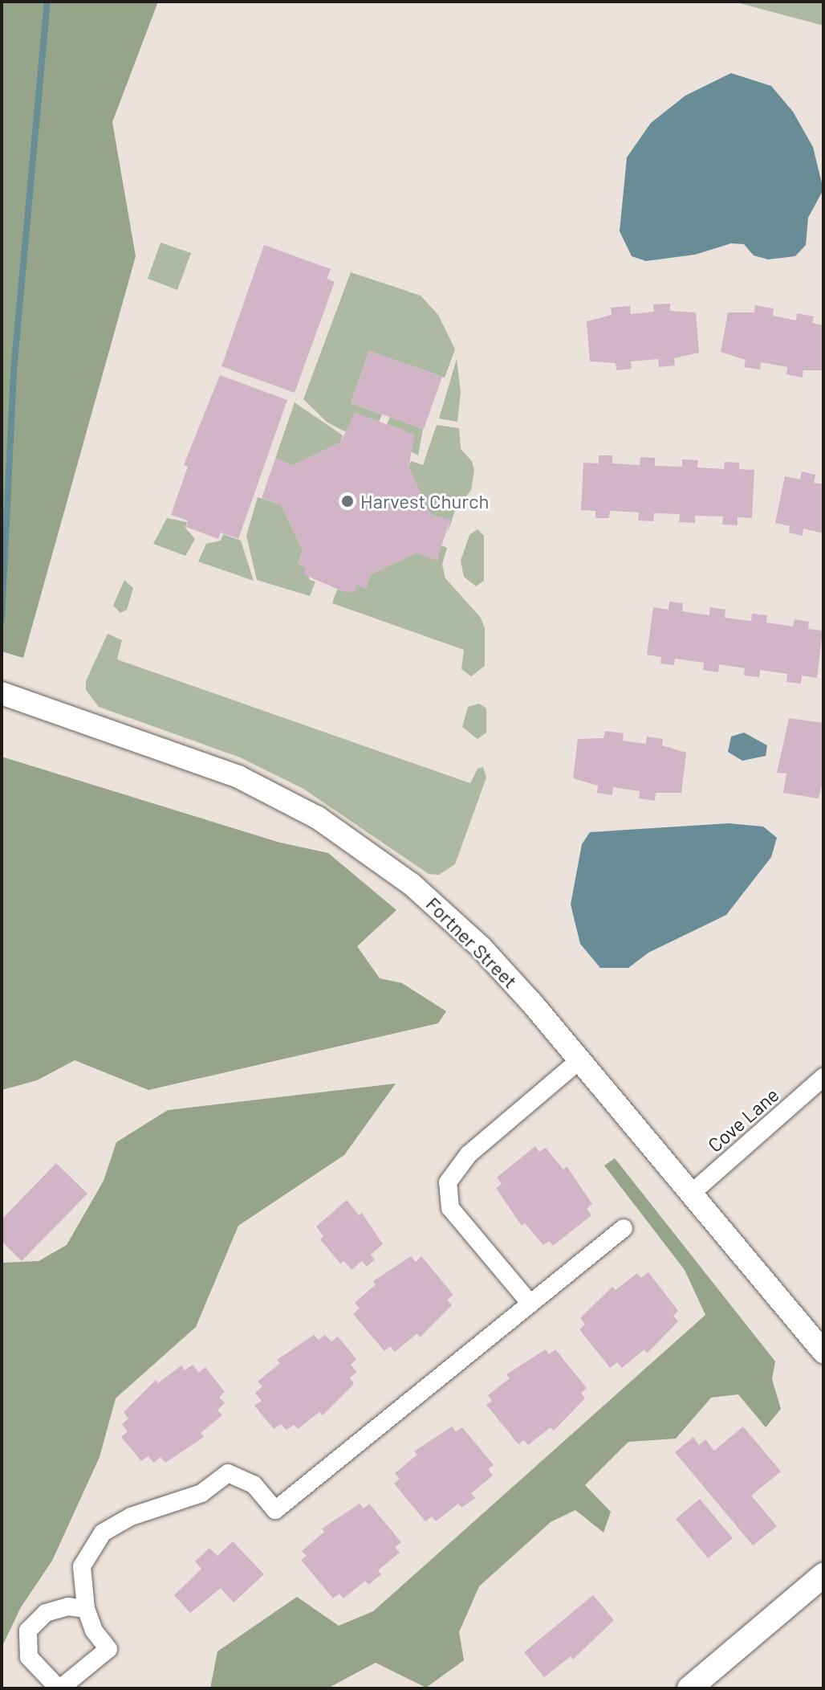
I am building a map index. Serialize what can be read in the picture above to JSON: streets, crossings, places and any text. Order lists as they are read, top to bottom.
{
  "streets": {
    "street": ["Fortner Street", "Cove Lane"]
  },
  "crossings": [
    ["Fortner Street", "Cove Lane"]
  ],
  "places": ["Harvest Church"]
}
